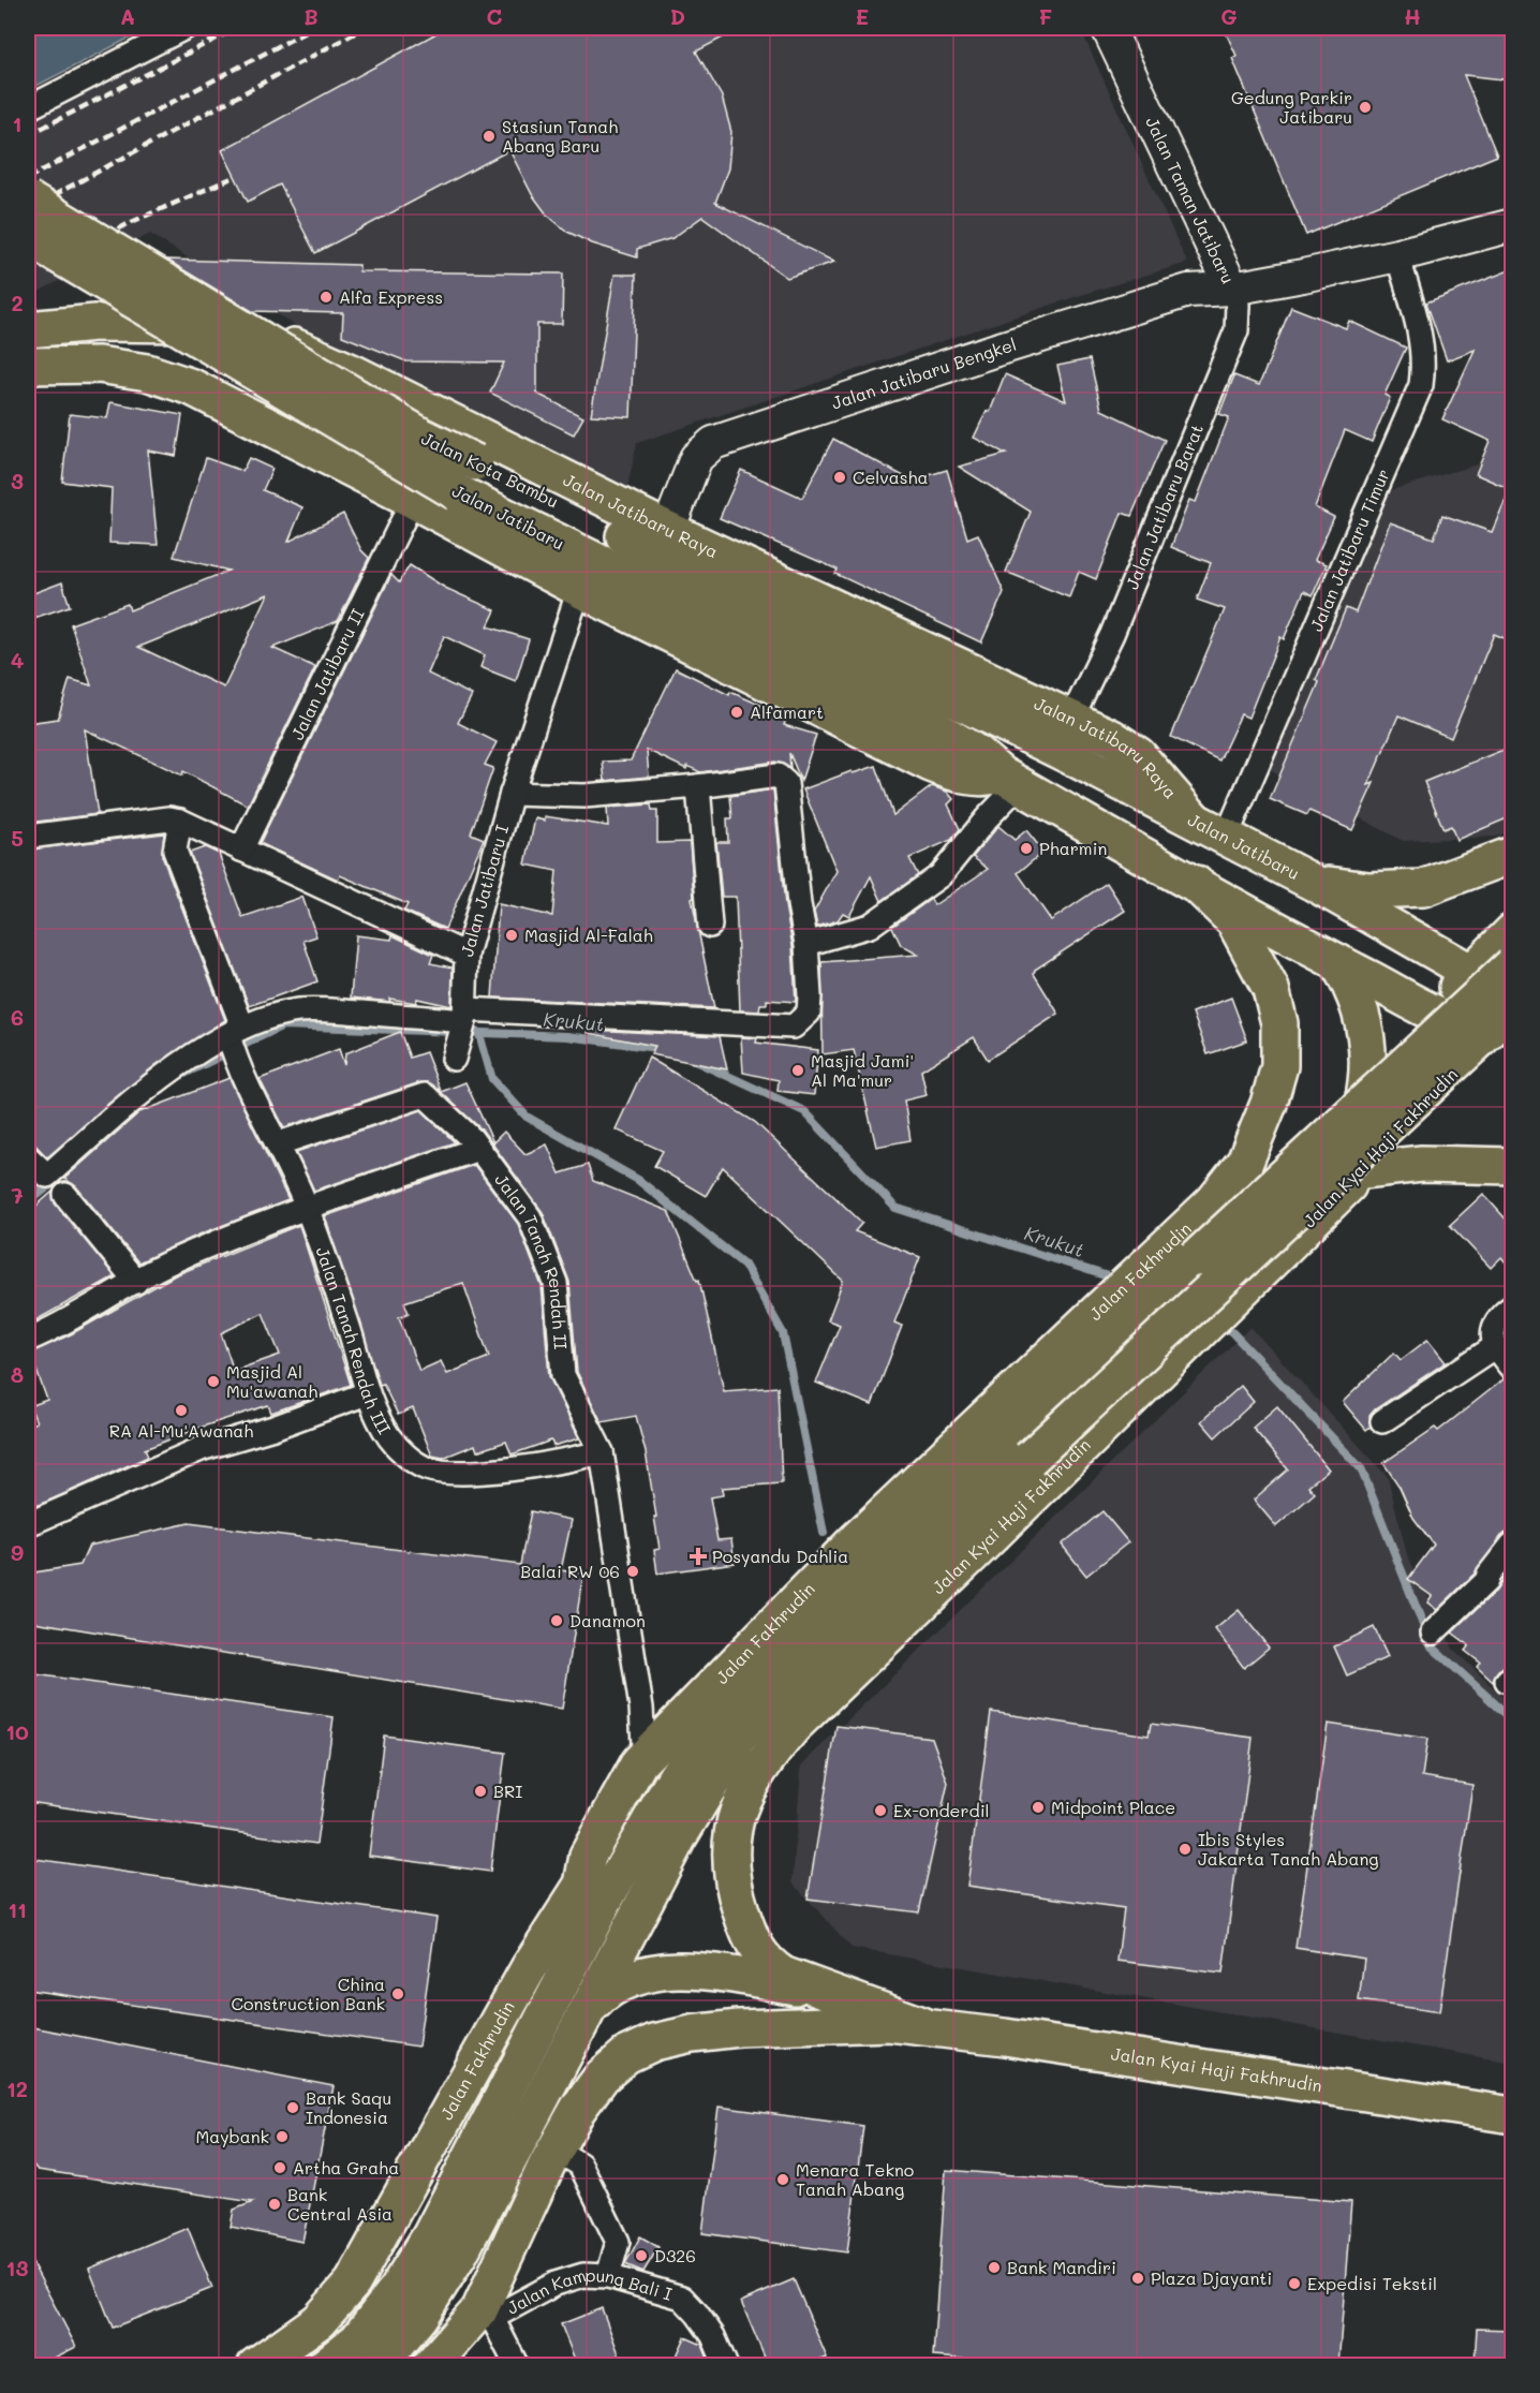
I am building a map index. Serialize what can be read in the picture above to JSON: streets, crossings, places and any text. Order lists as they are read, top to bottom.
{
  "streets": {
    "main road": [
      "Jalan Kota Bambu",
      "Jalan Jatibaru Raya",
      "Jalan Jatibaru",
      "Jalan Kyai Haji Fakhrudin",
      "Jalan Fakhrudin"
    ],
    "street": [
      "Jalan Taman Jatibaru",
      "Jalan Jatibaru Bengkel",
      "Jalan Jatibaru Barat",
      "Jalan Jatibaru Timur",
      "Jalan Jatibaru II",
      "Jalan Jatibaru I",
      "Jalan Tanah Rendah II",
      "Jalan Tanah Rendah III",
      "Jalan Kampung Bali I"
    ]
  },
  "crossings": [
    ["Jalan Taman Jatibaru", "Jalan Jatibaru Bengkel"],
    ["Jalan Taman Jatibaru", "Jalan Jatibaru Barat"],
    ["Jalan Taman Jatibaru", "Jalan Jatibaru Timur"],
    ["Jalan Jatibaru Bengkel", "Jalan Jatibaru Barat"],
    ["Jalan Jatibaru Bengkel", "Jalan Jatibaru Raya"],
    ["Jalan Kota Bambu", "Jalan Jatibaru"],
    ["Jalan Jatibaru Barat", "Jalan Jatibaru Raya"],
    ["Jalan Jatibaru Raya", "Jalan Jatibaru"],
    ["Jalan Jatibaru", "Jalan Jatibaru Timur"],
    ["Jalan Jatibaru", "Jalan Jatibaru II"],
    ["Jalan Jatibaru", "Jalan Jatibaru I"],
    ["Jalan Jatibaru", "Jalan Kyai Haji Fakhrudin"],
    ["Jalan Jatibaru", "Jalan Fakhrudin"],
    ["Jalan Jatibaru II", "Jalan Jatibaru I"],
    ["Jalan Jatibaru I", "Jalan Tanah Rendah III"],
    ["Jalan Tanah Rendah II", "Jalan Fakhrudin"],
    ["Jalan Tanah Rendah II", "Jalan Tanah Rendah III"]
  ],
  "water": ["Krukut"],
  "places": {
    "other": [
      "Gedung Parkir Jatibaru",
      "Stasiun Tanah Abang Baru",
      "Alfa Express",
      "Celvasha",
      "Alfamart",
      "Pharmin",
      "Masjid Al-Falah",
      "Masjid Jami' Al Ma'mur",
      "Masjid Al Mu'awanah",
      "RA Al-Mu'Awanah",
      "Balai RW 06",
      "Danamon",
      "BRI",
      "Midpoint Place",
      "Ex-onderdil",
      "Ibis Styles Jakarta Tanah Abang",
      "China Construction Bank",
      "Bank Saqu Indonesia",
      "Maybank",
      "Artha Graha",
      "Menara Tekno Tanah Abang",
      "Bank Central Asia",
      "D326",
      "Bank Mandiri",
      "Plaza Djayanti",
      "Expedisi Tekstil"
    ],
    "health": ["Posyandu Dahlia"]
  },
  "grid": {
    "columns": [
      "A",
      "B",
      "C",
      "D",
      "E",
      "F",
      "G",
      "H"
    ],
    "rows": [
      "1",
      "2",
      "3",
      "4",
      "5",
      "6",
      "7",
      "8",
      "9",
      "10",
      "11",
      "12",
      "13"
    ]
  }
}
